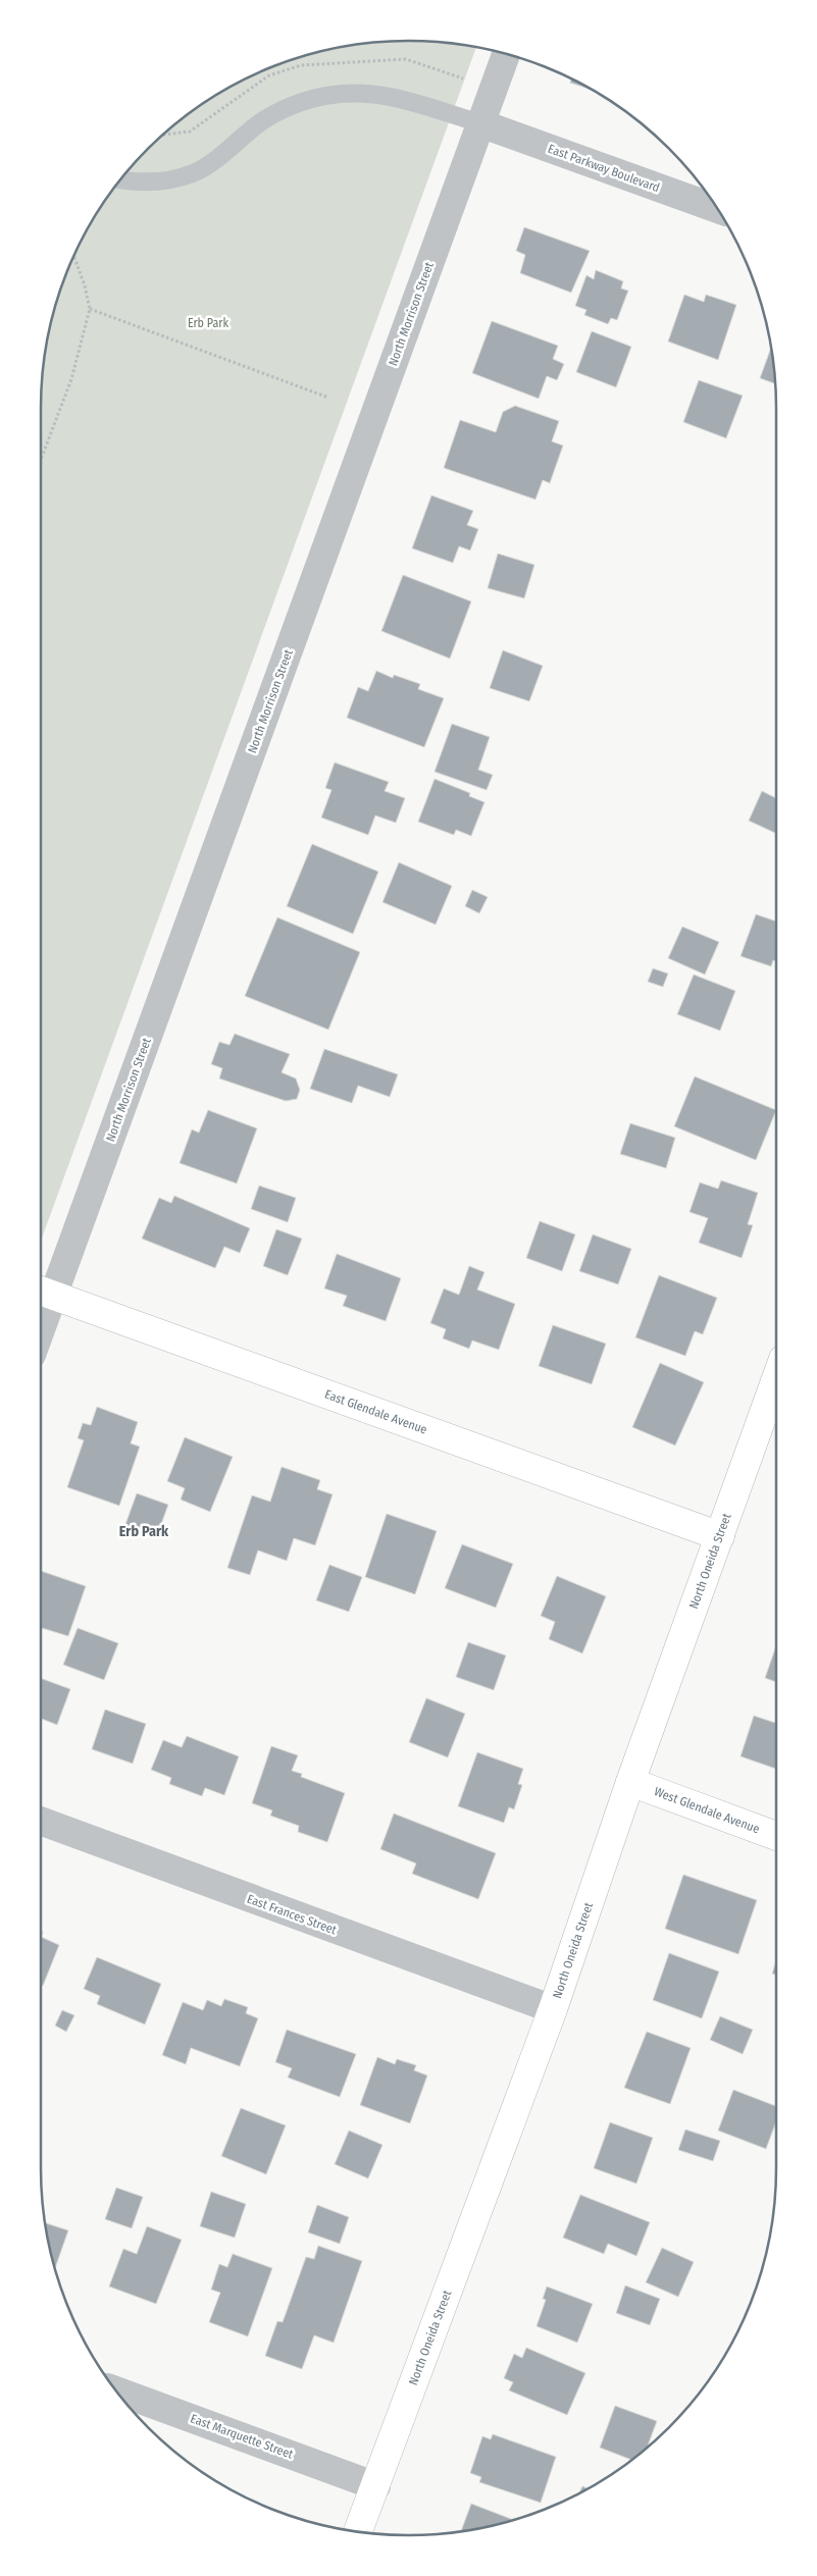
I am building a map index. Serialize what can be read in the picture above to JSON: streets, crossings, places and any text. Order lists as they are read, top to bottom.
{
  "streets": {
    "main road": ["East Glendale Avenue", "North Oneida Street", "West Glendale Avenue"],
    "street": [
      "East Parkway Boulevard",
      "North Morrison Street",
      "East Frances Street",
      "East Marquette Street"
    ]
  },
  "crossings": [
    ["East Parkway Boulevard", "North Morrison Street"],
    ["North Morrison Street", "East Glendale Avenue"],
    ["East Glendale Avenue", "North Oneida Street"],
    ["North Oneida Street", "West Glendale Avenue"],
    ["North Oneida Street", "East Frances Street"],
    ["North Oneida Street", "East Marquette Street"]
  ],
  "districts": ["Erb Park"],
  "parks": ["Erb Park"]
}
